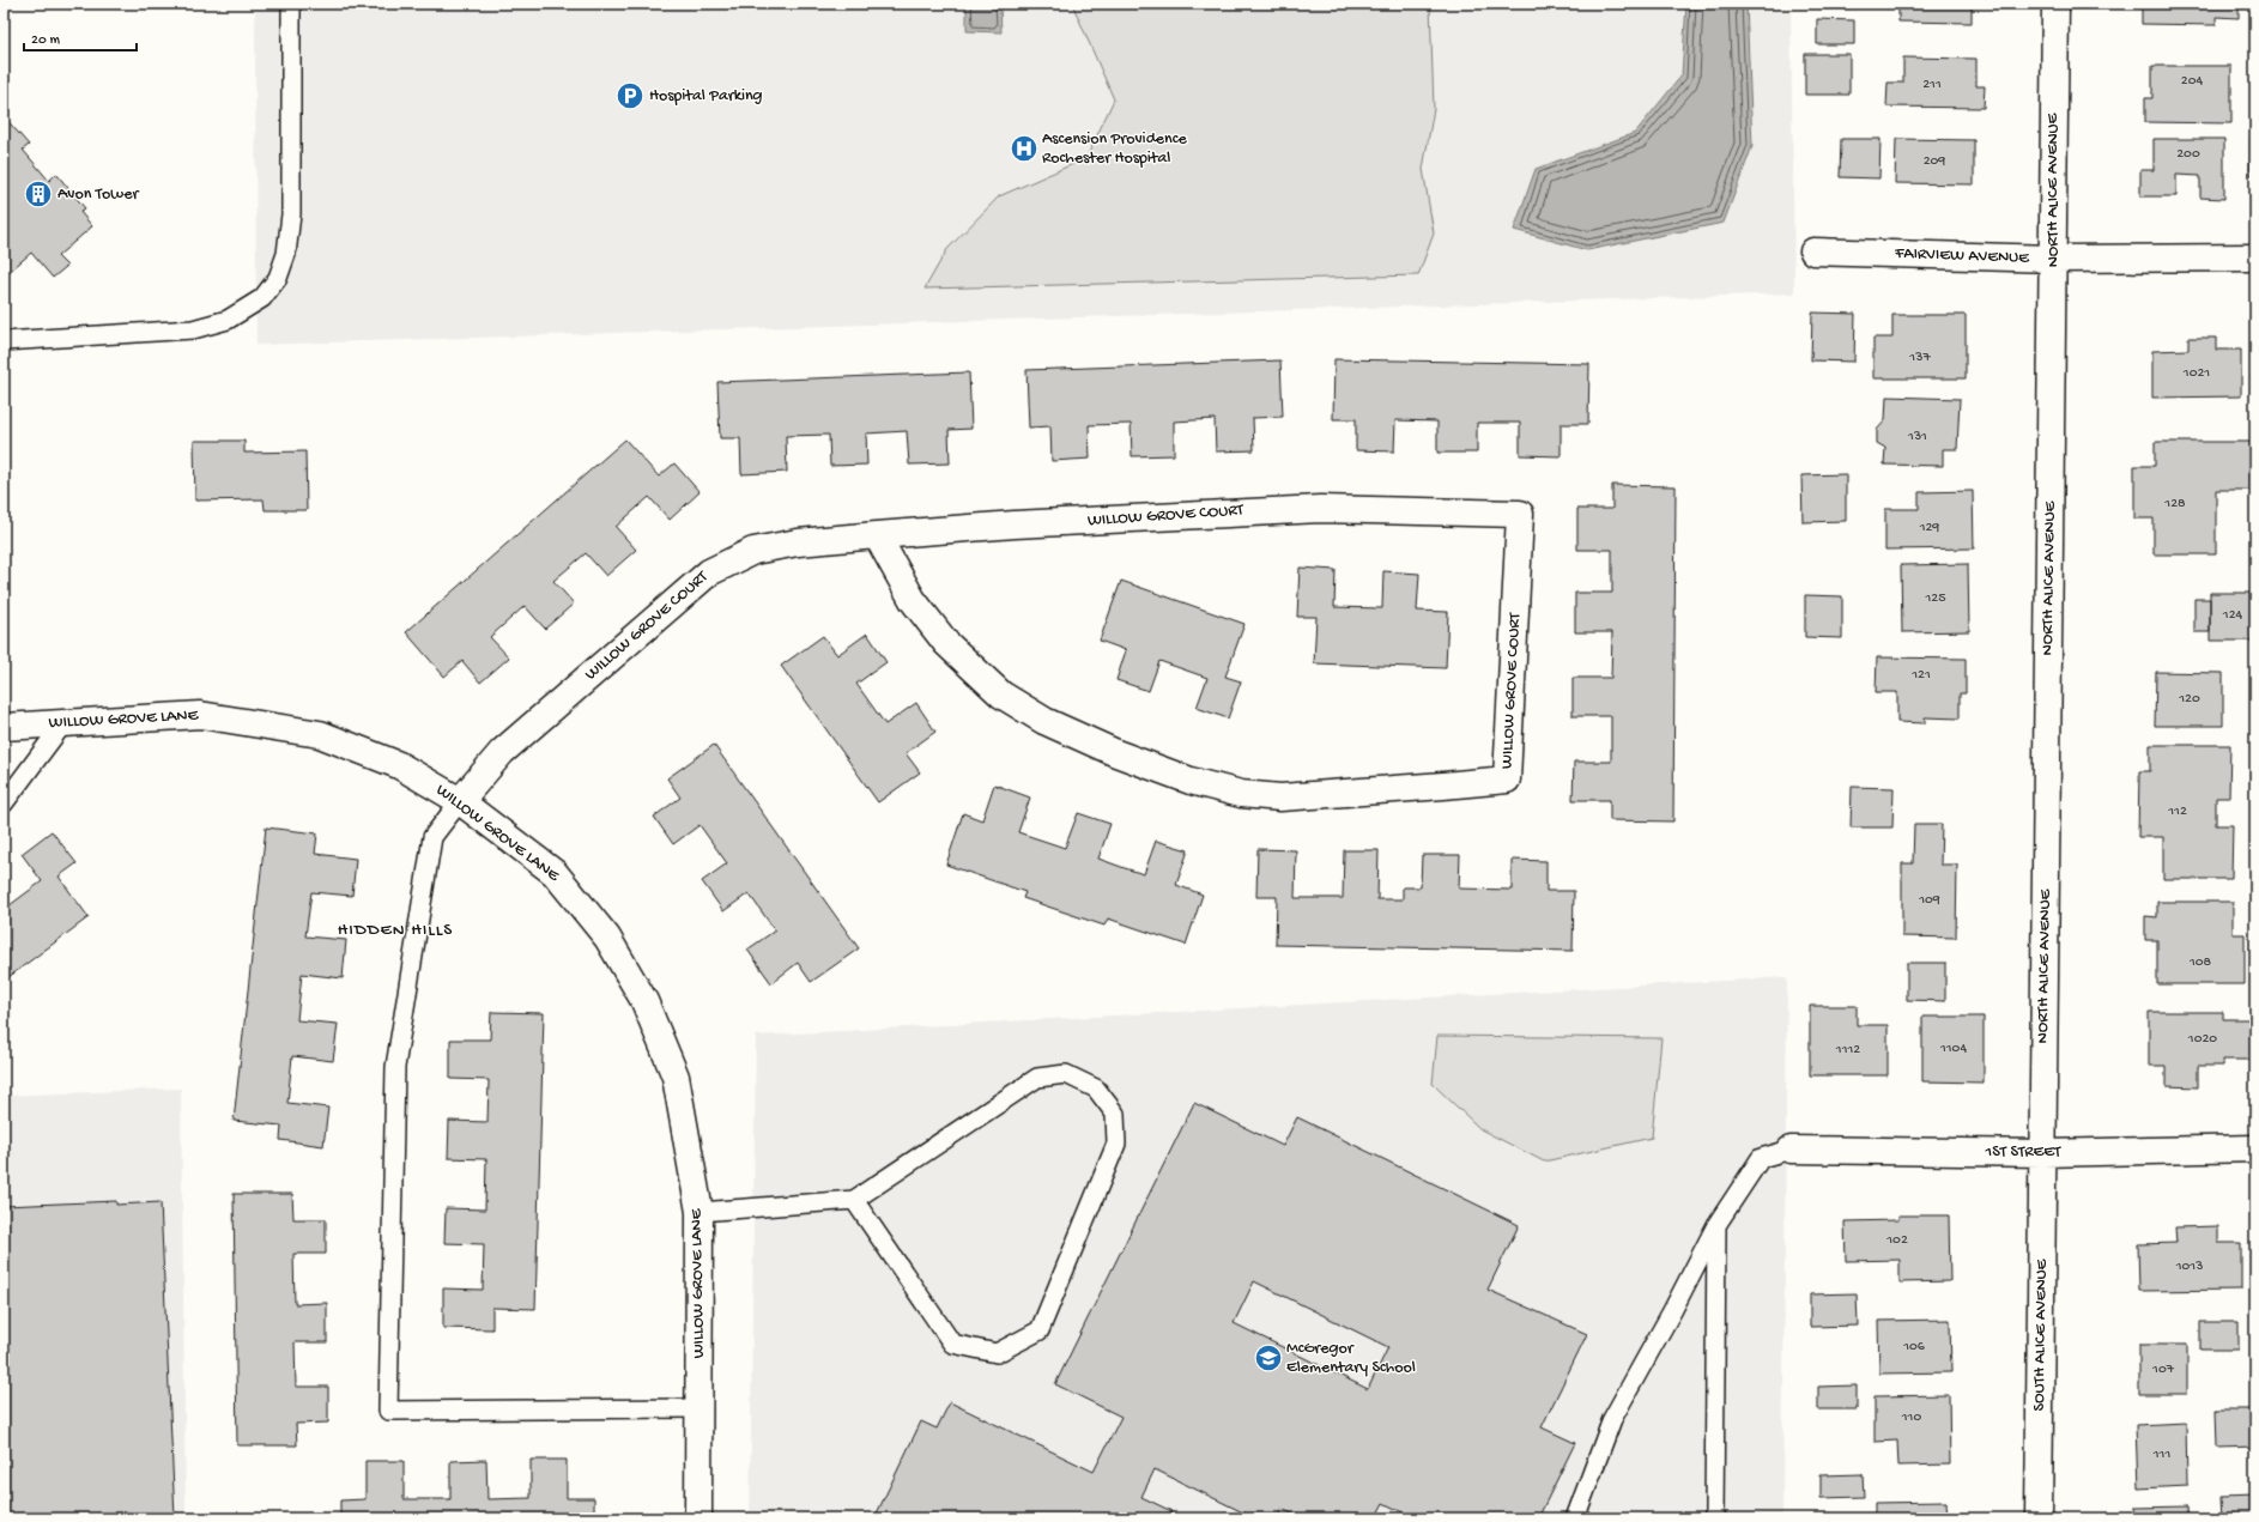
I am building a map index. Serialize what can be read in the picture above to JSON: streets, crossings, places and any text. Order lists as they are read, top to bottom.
{
  "streets": {
    "street": [
      "NORTH ALICE AVENUE",
      "FAIRVIEW AVENUE",
      "WILLOW GROVE COURT",
      "WILLOW GROVE LANE",
      "1ST STREET",
      "SOUTH ALICE AVENUE"
    ]
  },
  "crossings": [
    ["NORTH ALICE AVENUE", "FAIRVIEW AVENUE"],
    ["NORTH ALICE AVENUE", "1ST STREET"],
    ["NORTH ALICE AVENUE", "SOUTH ALICE AVENUE"],
    ["WILLOW GROVE COURT", "WILLOW GROVE LANE"],
    ["1ST STREET", "SOUTH ALICE AVENUE"]
  ],
  "districts": ["HIDDEN HILLS"],
  "places": {
    "parking": ["Hospital Parking"],
    "hospital": ["Ascension Providence Rochester Hospital"],
    "building": ["Avon Tower"],
    "school or university": ["McGregor Elementary School"]
  },
  "house_numbers": [
    "204",
    "211",
    "200",
    "209",
    "137",
    "1021",
    "131",
    "128",
    "129",
    "125",
    "124",
    "121",
    "120",
    "112",
    "109",
    "108",
    "1020",
    "1104",
    "1112",
    "102",
    "1013",
    "106",
    "107",
    "110",
    "111"
  ],
  "scale_bar": "20 m"
}
